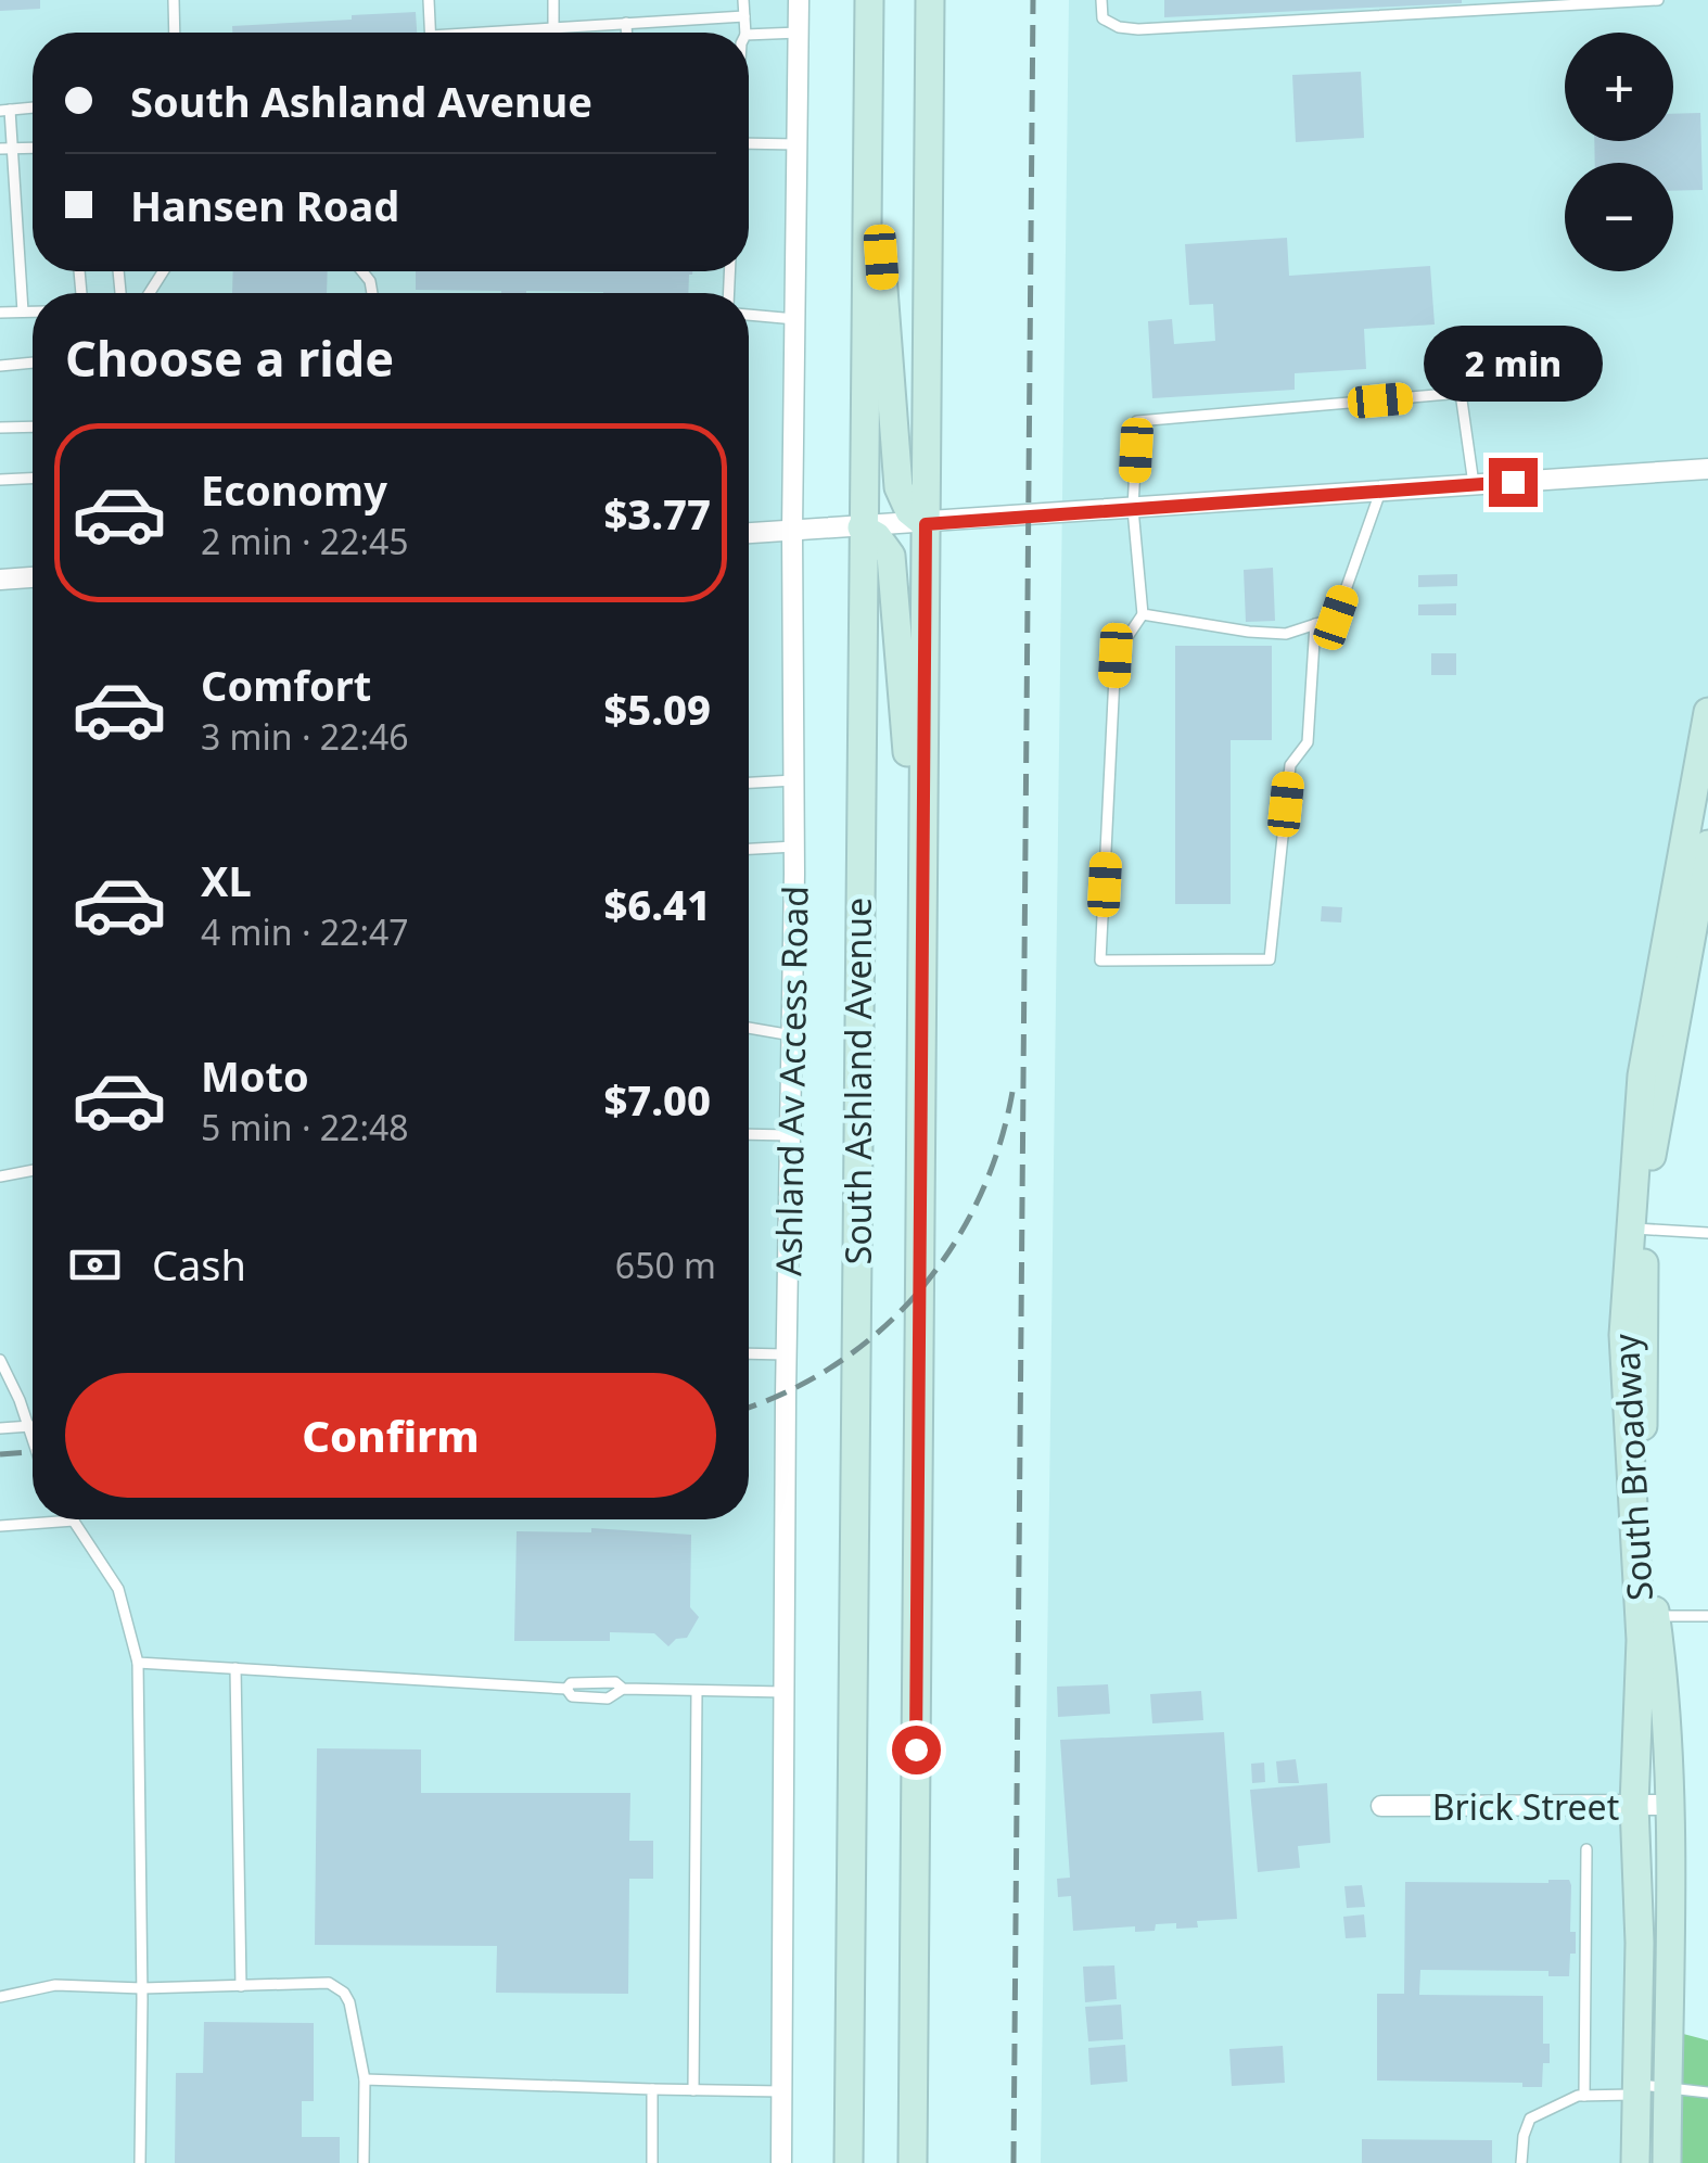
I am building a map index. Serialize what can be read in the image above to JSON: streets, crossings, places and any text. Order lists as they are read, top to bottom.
{
  "streets": {
    "main road": ["South Ashland Avenue", "South Broadway"],
    "street": ["Ashland Av Access Road", "Brick Street"]
  },
  "crossings": [
    ["South Broadway", "Brick Street"]
  ],
  "page": {
    "map_buttons": ["+", "−"],
    "banner": ["South Ashland Avenue", "Hansen Road"],
    "heading": "Choose a ride",
    "bubble": "2 min",
    "list": [
      {
        "name": "Economy",
        "note": "2 min · 22:45",
        "value": "$3.77"
      },
      {
        "name": "Comfort",
        "note": "3 min · 22:46",
        "value": "$5.09"
      },
      {
        "name": "XL",
        "note": "4 min · 22:47",
        "value": "$6.41"
      },
      {
        "name": "Moto",
        "note": "5 min · 22:48",
        "value": "$7.00"
      }
    ],
    "pay": ["Cash", "650 m"],
    "buttons": "Confirm"
  }
}
